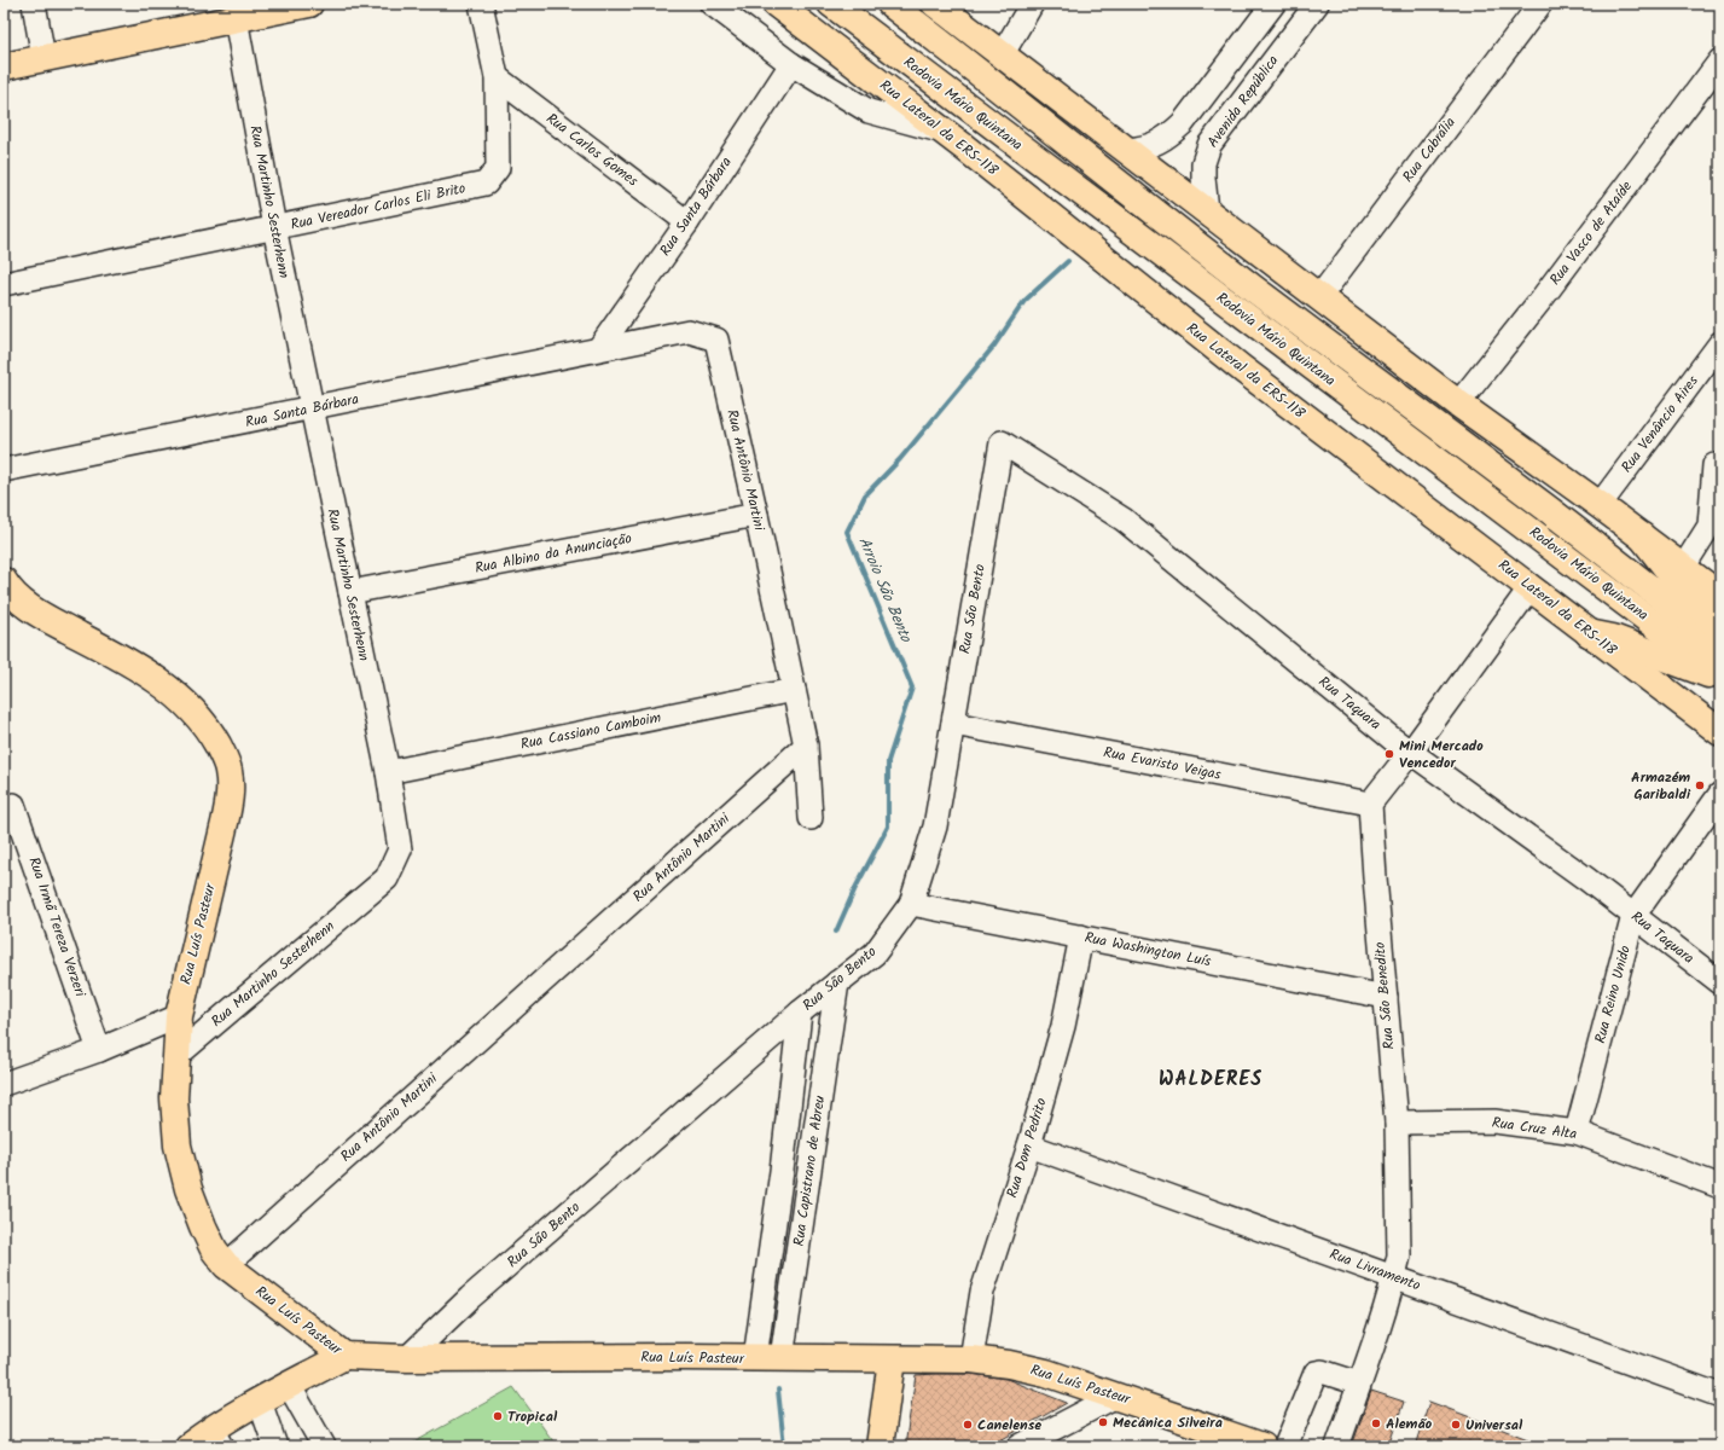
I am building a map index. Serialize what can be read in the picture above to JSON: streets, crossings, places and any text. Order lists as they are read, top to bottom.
{
  "streets": {
    "main road": ["Rodovia Mário Quintana", "Rua Lateral da ERS-118", "Rua Luís Pasteur"],
    "street": [
      "Avenida República",
      "Rua Carlos Gomes",
      "Rua Cabrália",
      "Rua Martinho Sesterhenn",
      "Rua Vereador Carlos Eli Brito",
      "Rua Santa Bárbara",
      "Rua Vasco de Ataíde",
      "Rua Venâncio Aires",
      "Rua Antônio Martini",
      "Rua Albino da Anunciação",
      "Rua São Bento",
      "Rua Taquara",
      "Rua Cassiano Camboim",
      "Rua Evaristo Veigas",
      "Rua Irmã Tereza Verzeri",
      "Rua Washington Luís",
      "Rua Reino Unido",
      "Rua São Benedito",
      "Rua Cruz Alta",
      "Rua Dom Pedrito",
      "Rua Capistrano de Abreu",
      "Rua Livramento"
    ]
  },
  "crossings": [
    ["Rua Carlos Gomes", "Rua Vereador Carlos Eli Brito"],
    ["Rua Carlos Gomes", "Rua Santa Bárbara"],
    ["Rua Martinho Sesterhenn", "Rua Vereador Carlos Eli Brito"],
    ["Rua Martinho Sesterhenn", "Rua Santa Bárbara"],
    ["Rua Martinho Sesterhenn", "Rua Albino da Anunciação"],
    ["Rua Martinho Sesterhenn", "Rua Cassiano Camboim"],
    ["Rua Martinho Sesterhenn", "Rua Luís Pasteur"],
    ["Rua Santa Bárbara", "Rua Antônio Martini"],
    ["Rua Antônio Martini", "Rua Albino da Anunciação"],
    ["Rua Antônio Martini", "Rua Cassiano Camboim"],
    ["Rua Antônio Martini", "Rua Luís Pasteur"],
    ["Rua São Bento", "Rua Taquara"],
    ["Rua São Bento", "Rua Evaristo Veigas"],
    ["Rua São Bento", "Rua Luís Pasteur"],
    ["Rua São Bento", "Rua Washington Luís"],
    ["Rua São Bento", "Rua Capistrano de Abreu"],
    ["Rua Taquara", "Rua Reino Unido"],
    ["Rua Evaristo Veigas", "Rua São Benedito"],
    ["Rua Luís Pasteur", "Rua Dom Pedrito"],
    ["Rua Luís Pasteur", "Rua Capistrano de Abreu"],
    ["Rua Washington Luís", "Rua São Benedito"],
    ["Rua Washington Luís", "Rua Dom Pedrito"],
    ["Rua Reino Unido", "Rua Cruz Alta"],
    ["Rua São Benedito", "Rua Cruz Alta"],
    ["Rua São Benedito", "Rua Livramento"],
    ["Rua Dom Pedrito", "Rua Livramento"]
  ],
  "districts": ["WALDERES"],
  "water": ["Arroio São Bento"],
  "places": [
    "Mini Mercado Vencedor",
    "Armazém Garibaldi",
    "Tropical",
    "Mecânica Silveira",
    "Alemão",
    "Canelense",
    "Universal"
  ]
}
